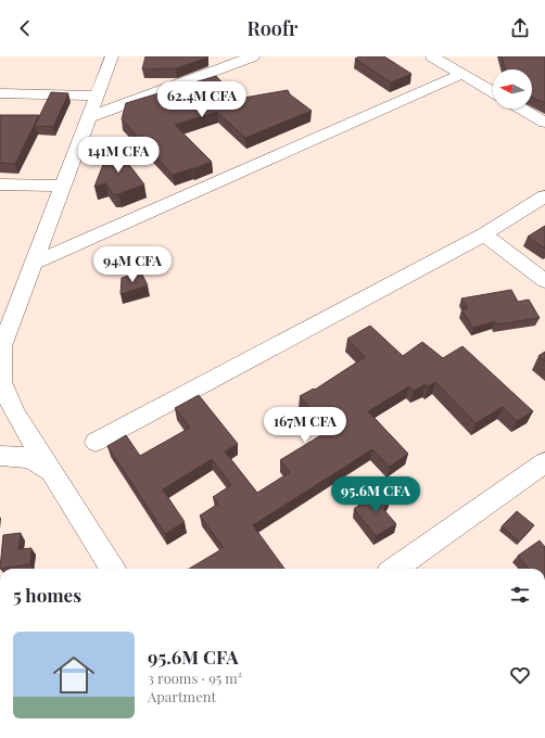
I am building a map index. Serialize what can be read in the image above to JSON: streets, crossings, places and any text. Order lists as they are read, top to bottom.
{
  "north": "left",
  "page": {
    "header": "Roofr",
    "price": [
      "62.4M CFA",
      "141M CFA",
      "94M CFA",
      "167M CFA",
      "95.6M CFA"
    ],
    "heading": "5 homes",
    "list": [
      {
        "name": "95.6M CFA",
        "note": "3 rooms · 95 m² · Apartment"
      }
    ]
  }
}
